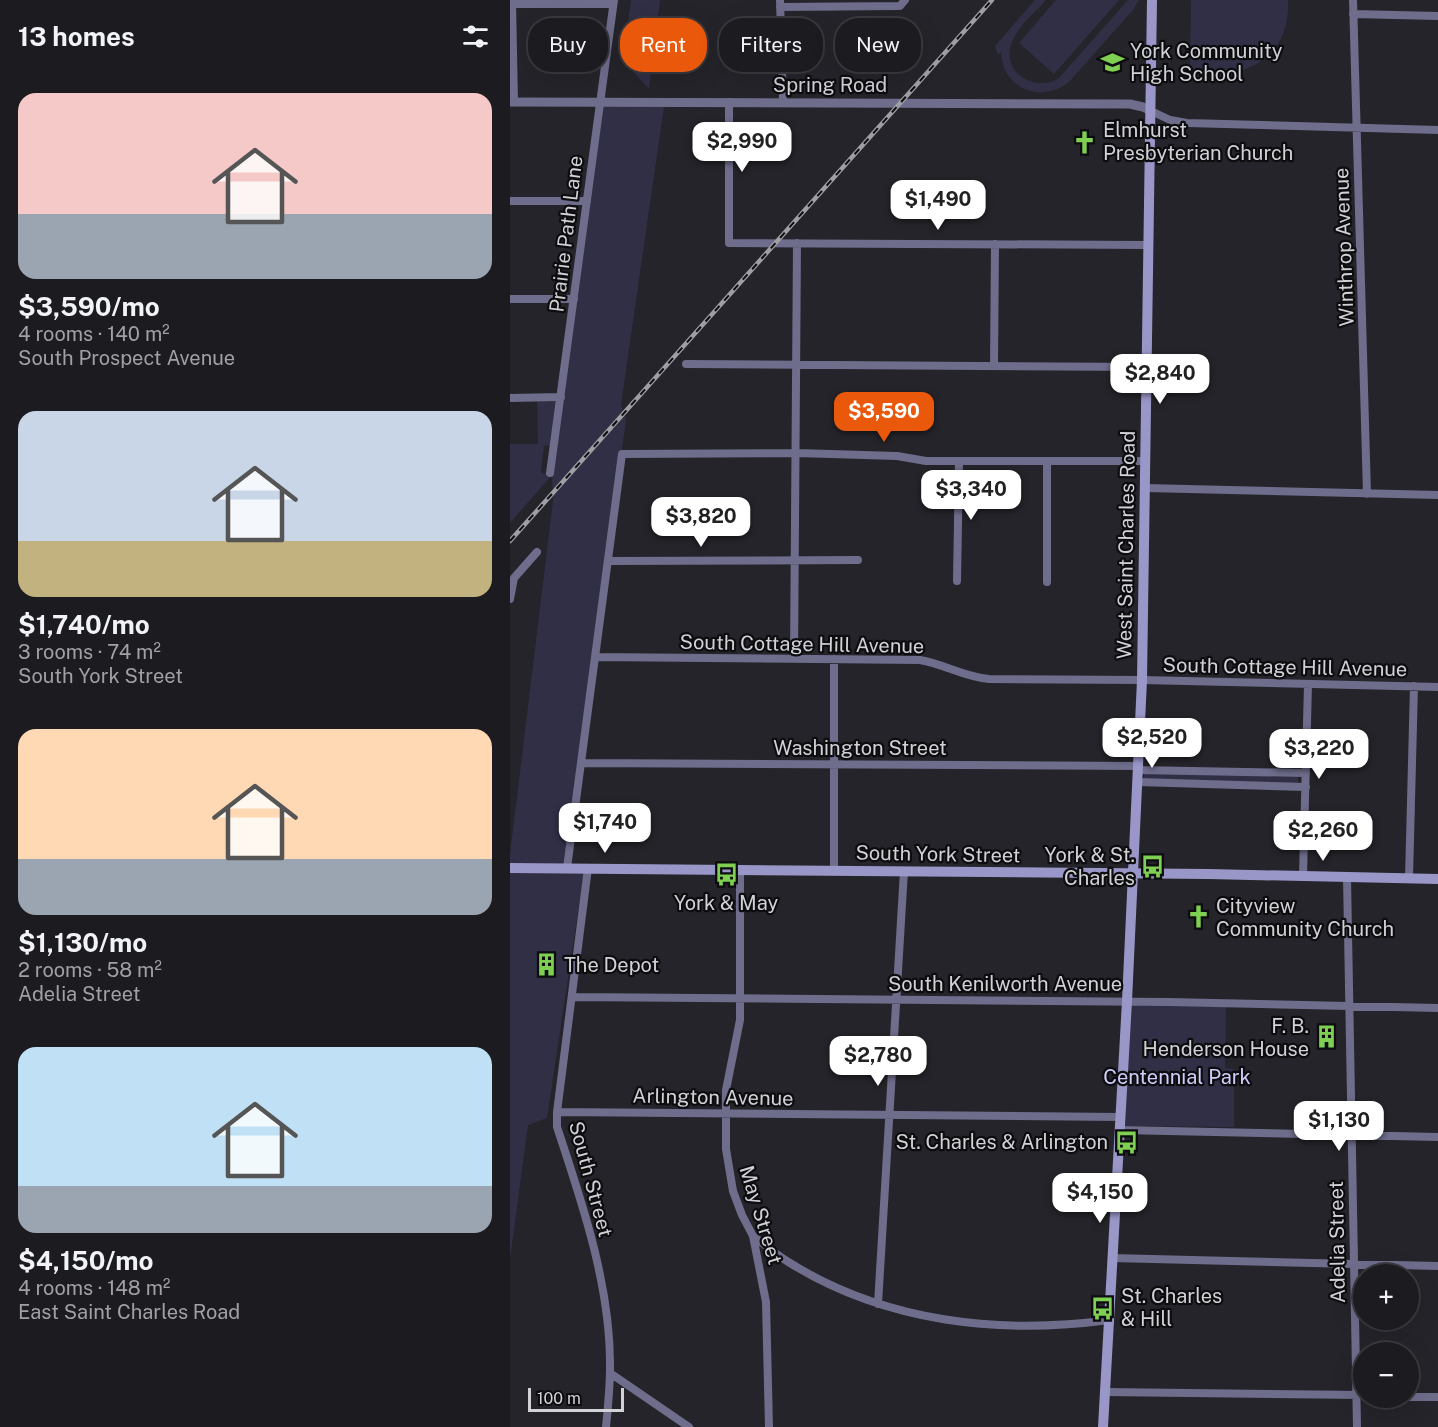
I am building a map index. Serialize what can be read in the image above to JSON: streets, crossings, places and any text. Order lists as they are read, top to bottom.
{
  "streets": {
    "main road": ["West Saint Charles Road", "South York Street"],
    "street": [
      "Spring Road",
      "Prairie Path Lane",
      "Winthrop Avenue",
      "South Cottage Hill Avenue",
      "Washington Street",
      "South Kenilworth Avenue",
      "Arlington Avenue",
      "South Street",
      "May Street",
      "Adelia Street"
    ]
  },
  "crossings": [
    ["Spring Road", "Prairie Path Lane"],
    ["Spring Road", "West Saint Charles Road"],
    ["West Saint Charles Road", "South Cottage Hill Avenue"],
    ["West Saint Charles Road", "Washington Street"],
    ["West Saint Charles Road", "South York Street"],
    ["West Saint Charles Road", "South Kenilworth Avenue"],
    ["West Saint Charles Road", "Arlington Avenue"],
    ["South York Street", "South Street"],
    ["South York Street", "May Street"],
    ["South York Street", "Adelia Street"],
    ["South Kenilworth Avenue", "South Street"],
    ["South Kenilworth Avenue", "May Street"],
    ["South Kenilworth Avenue", "Adelia Street"],
    ["Arlington Avenue", "South Street"],
    ["Arlington Avenue", "May Street"]
  ],
  "parks": ["Centennial Park"],
  "places": {
    "school or university": ["York Community High School"],
    "church": ["Elmhurst Presbyterian Church", "Cityview Community Church"],
    "bus stop": [
      "York & St. Charles",
      "York & May",
      "St. Charles & Arlington",
      "St. Charles & Hill"
    ],
    "building": ["The Depot", "F. B. Henderson House"]
  },
  "scale_bar": "100 m",
  "page": {
    "heading": "13 homes",
    "chip": [
      "Buy",
      "Rent",
      "Filters",
      "New"
    ],
    "list": [
      {
        "name": "$3,590/mo",
        "note": "4 rooms · 140 m² · South Prospect Avenue"
      },
      {
        "name": "$1,740/mo",
        "note": "3 rooms · 74 m² · South York Street"
      },
      {
        "name": "$1,130/mo",
        "note": "2 rooms · 58 m² · Adelia Street"
      },
      {
        "name": "$4,150/mo",
        "note": "4 rooms · 148 m² · East Saint Charles Road"
      }
    ],
    "price": [
      "$2,990",
      "$1,490",
      "$2,840",
      "$3,590",
      "$3,340",
      "$3,820",
      "$2,520",
      "$3,220",
      "$1,740",
      "$2,260",
      "$2,780",
      "$1,130",
      "$4,150"
    ],
    "map_buttons": ["+", "−"],
    "scale": "100 m"
  }
}
